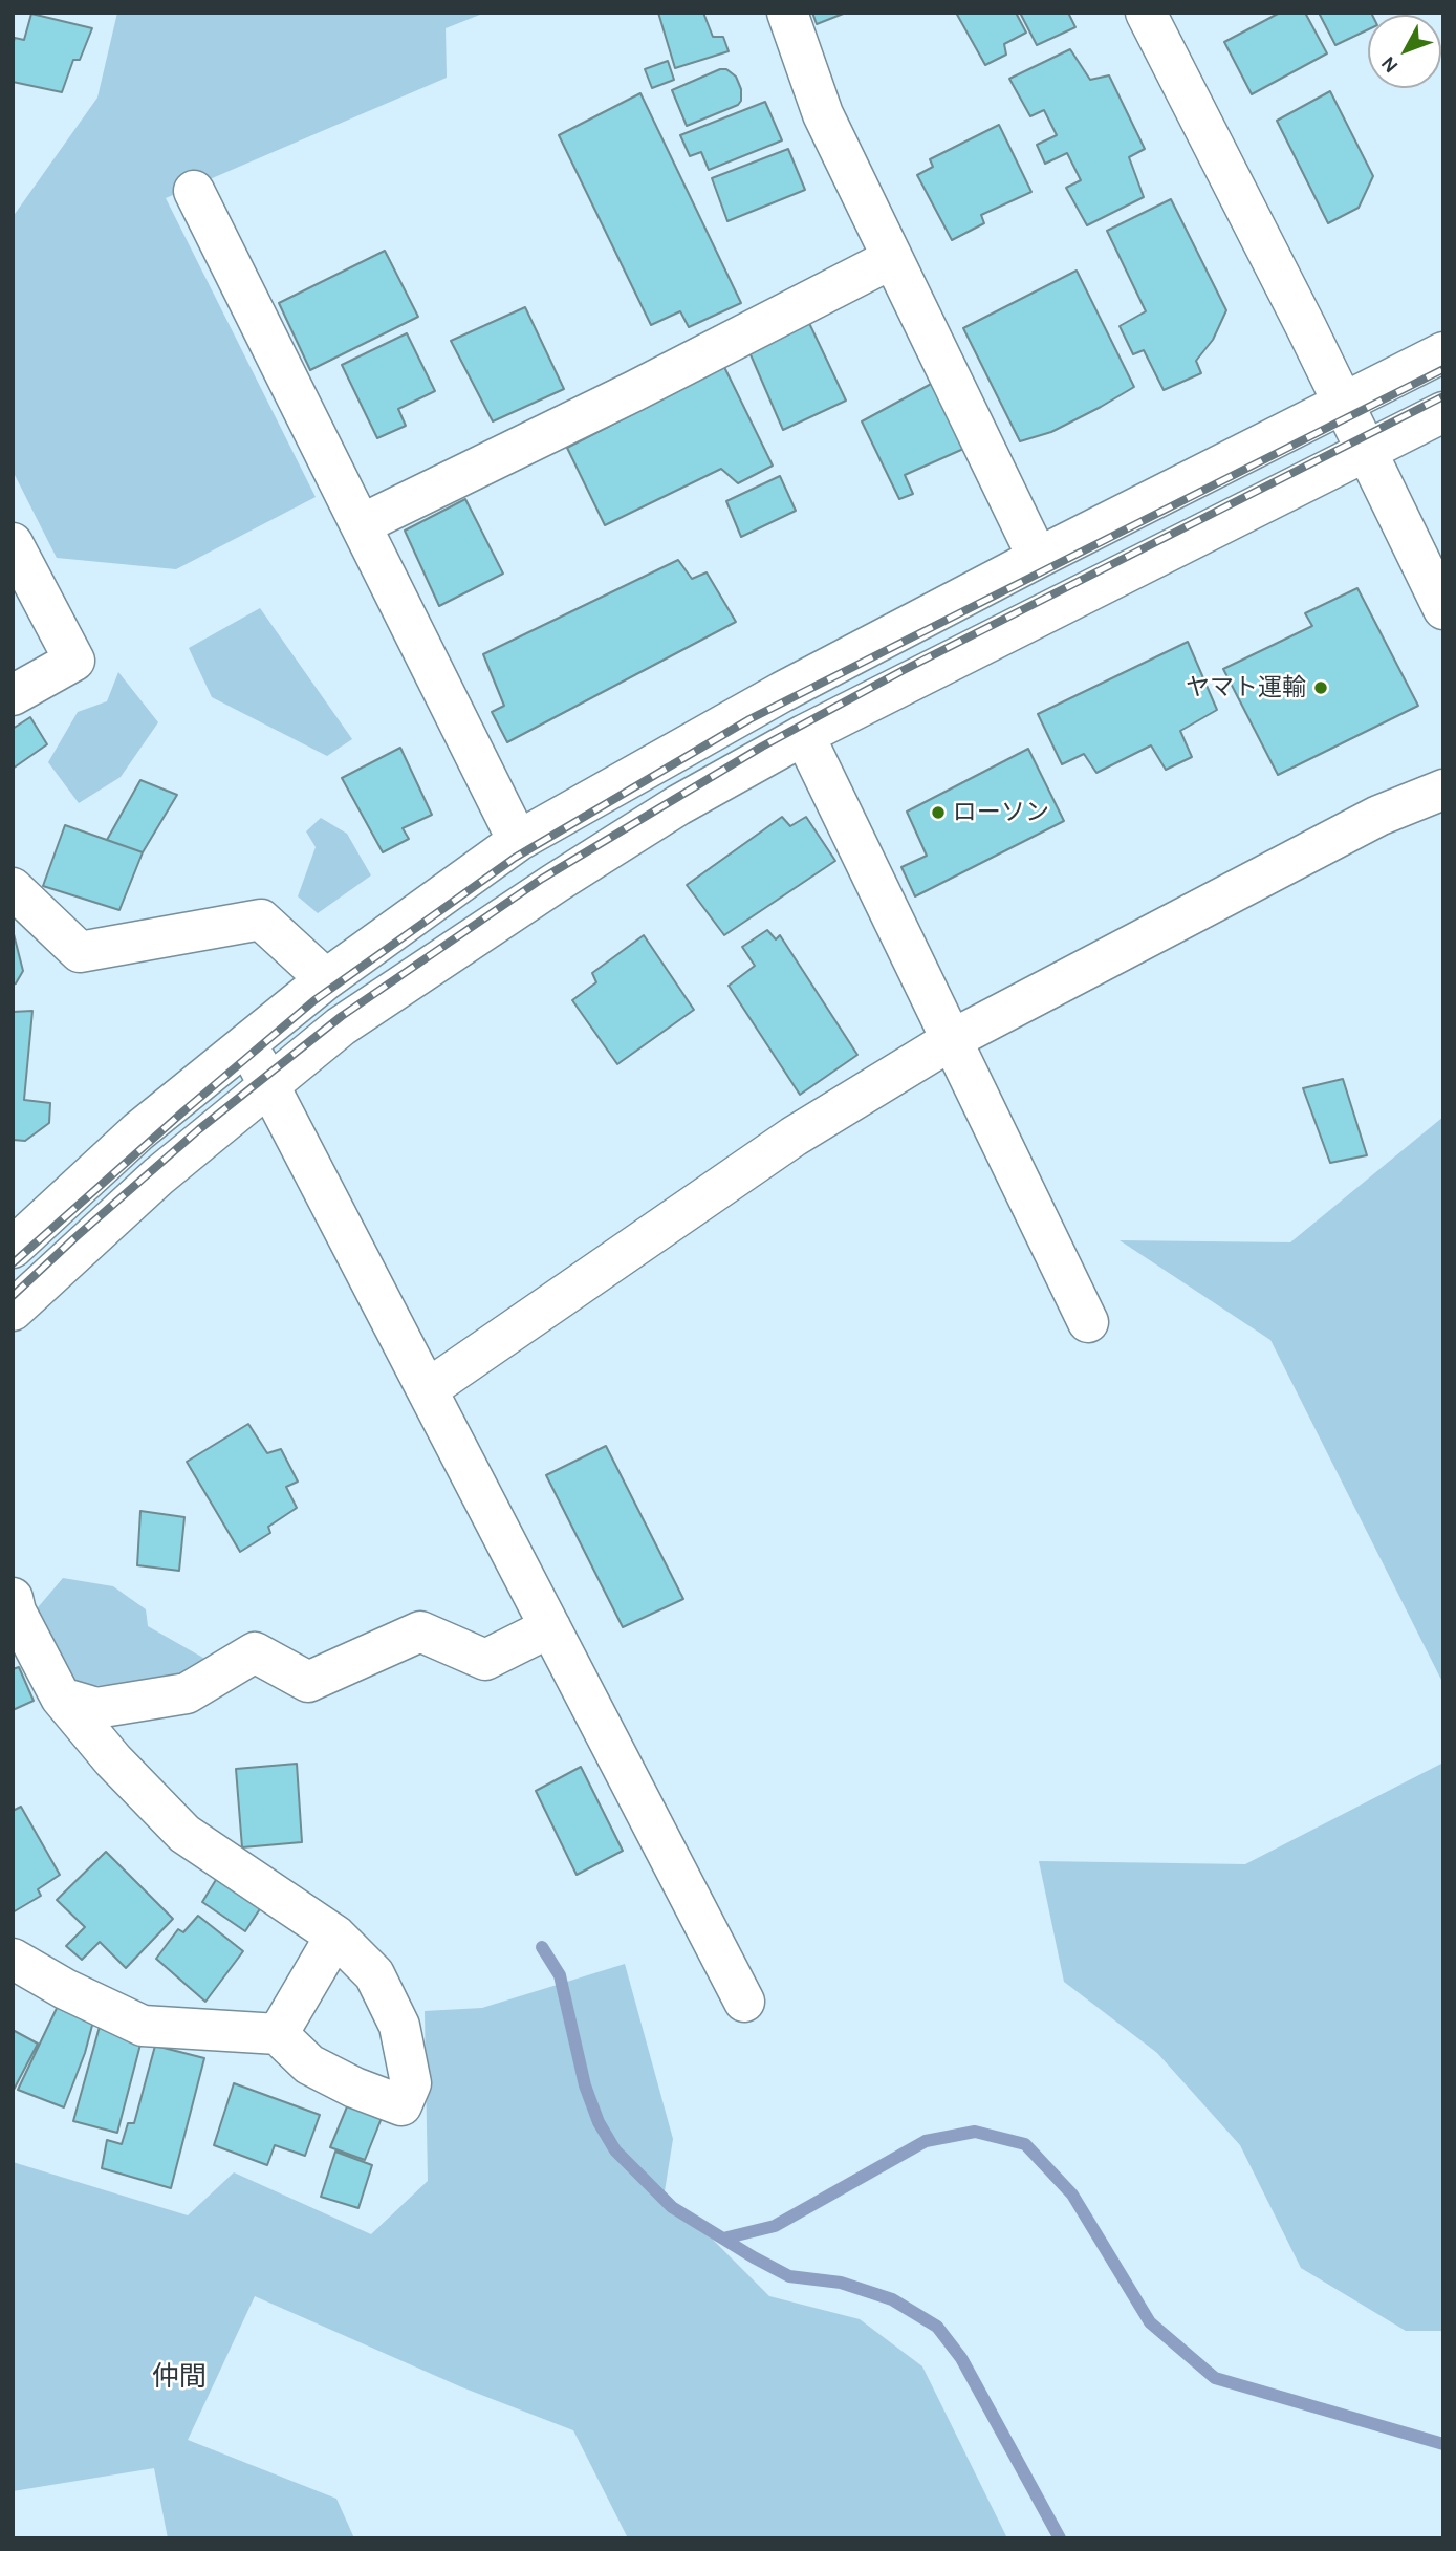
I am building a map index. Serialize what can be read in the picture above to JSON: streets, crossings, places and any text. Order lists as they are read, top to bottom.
{
  "districts": ["仲間"],
  "places": ["ヤマト運輸", "ローソン"],
  "north": "bottom left"
}
